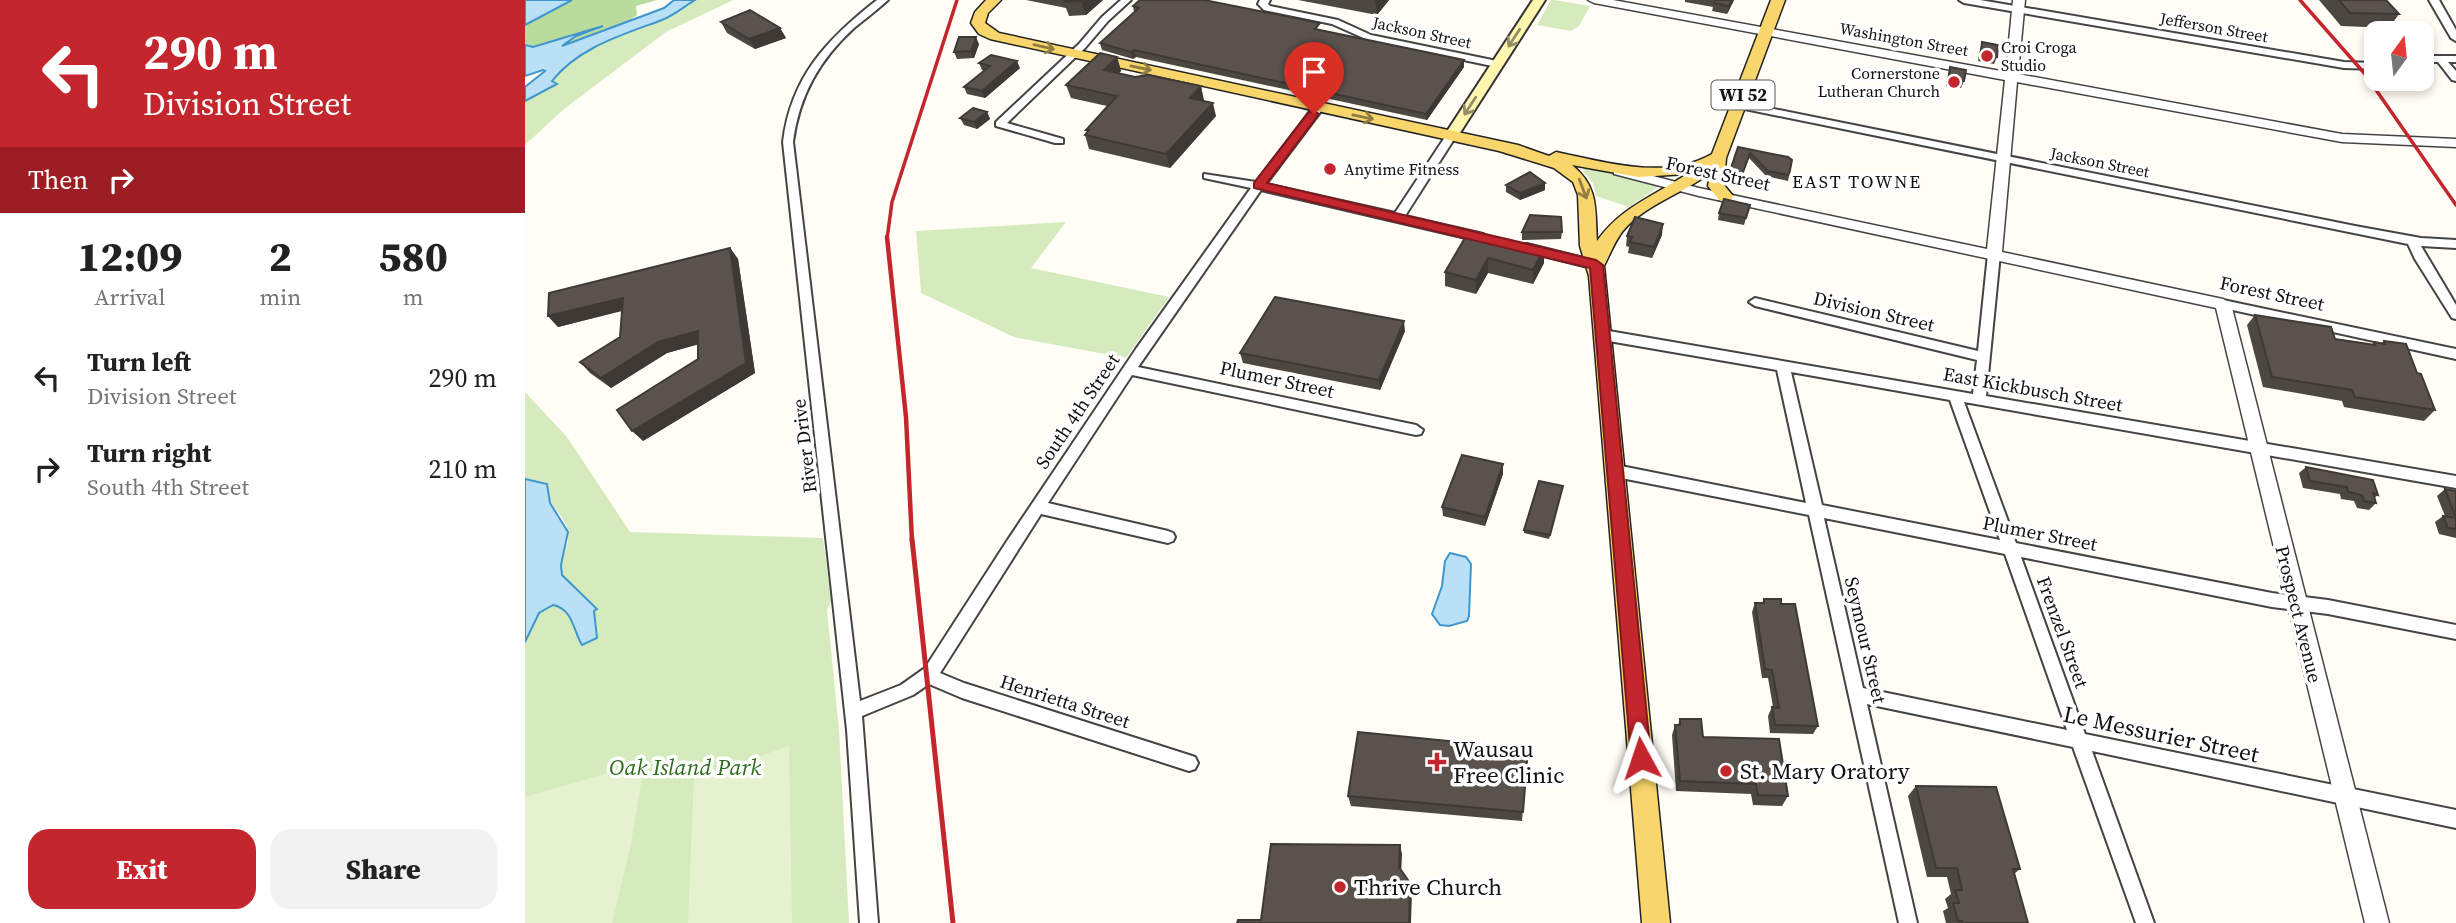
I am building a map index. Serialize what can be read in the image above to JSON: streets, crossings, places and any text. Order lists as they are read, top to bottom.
{
  "streets": {
    "main road": ["WI 52", "Forest Street"],
    "street": [
      "Jefferson Street",
      "Jackson Street",
      "Washington Street",
      "Division Street",
      "Plumer Street",
      "East Kickbusch Street",
      "South 4th Street",
      "River Drive",
      "Prospect Avenue",
      "Frenzel Street",
      "Seymour Street",
      "Henrietta Street",
      "Le Messurier Street"
    ]
  },
  "crossings": [
    ["Jackson Street", "WI 52"],
    ["Washington Street", "WI 52"],
    ["Forest Street", "South 4th Street"],
    ["Forest Street", "Prospect Avenue"],
    ["Plumer Street", "South 4th Street"],
    ["Plumer Street", "Prospect Avenue"],
    ["Plumer Street", "Frenzel Street"],
    ["Plumer Street", "Seymour Street"],
    ["East Kickbusch Street", "Prospect Avenue"],
    ["East Kickbusch Street", "Frenzel Street"],
    ["East Kickbusch Street", "Seymour Street"],
    ["South 4th Street", "River Drive"],
    ["South 4th Street", "Henrietta Street"],
    ["Prospect Avenue", "Le Messurier Street"],
    ["Frenzel Street", "Le Messurier Street"],
    ["Seymour Street", "Le Messurier Street"]
  ],
  "districts": ["EAST TOWNE"],
  "parks": ["Oak Island Park"],
  "places": {
    "other": [
      "Croi Croga Studio",
      "Cornerstone Lutheran Church",
      "Anytime Fitness",
      "St. Mary Oratory",
      "Thrive Church"
    ],
    "health": ["Wausau Free Clinic"]
  },
  "north": "top",
  "page": {
    "turn": ["290 m", "Division Street"],
    "then": "Then",
    "eta": [
      "12:09",
      "Arrival",
      "2",
      "min",
      "580",
      "m"
    ],
    "list": [
      {
        "name": "Turn left",
        "note": "Division Street",
        "value": "290 m"
      },
      {
        "name": "Turn right",
        "note": "South 4th Street",
        "value": "210 m"
      }
    ],
    "buttons": ["Exit", "Share"]
  }
}
